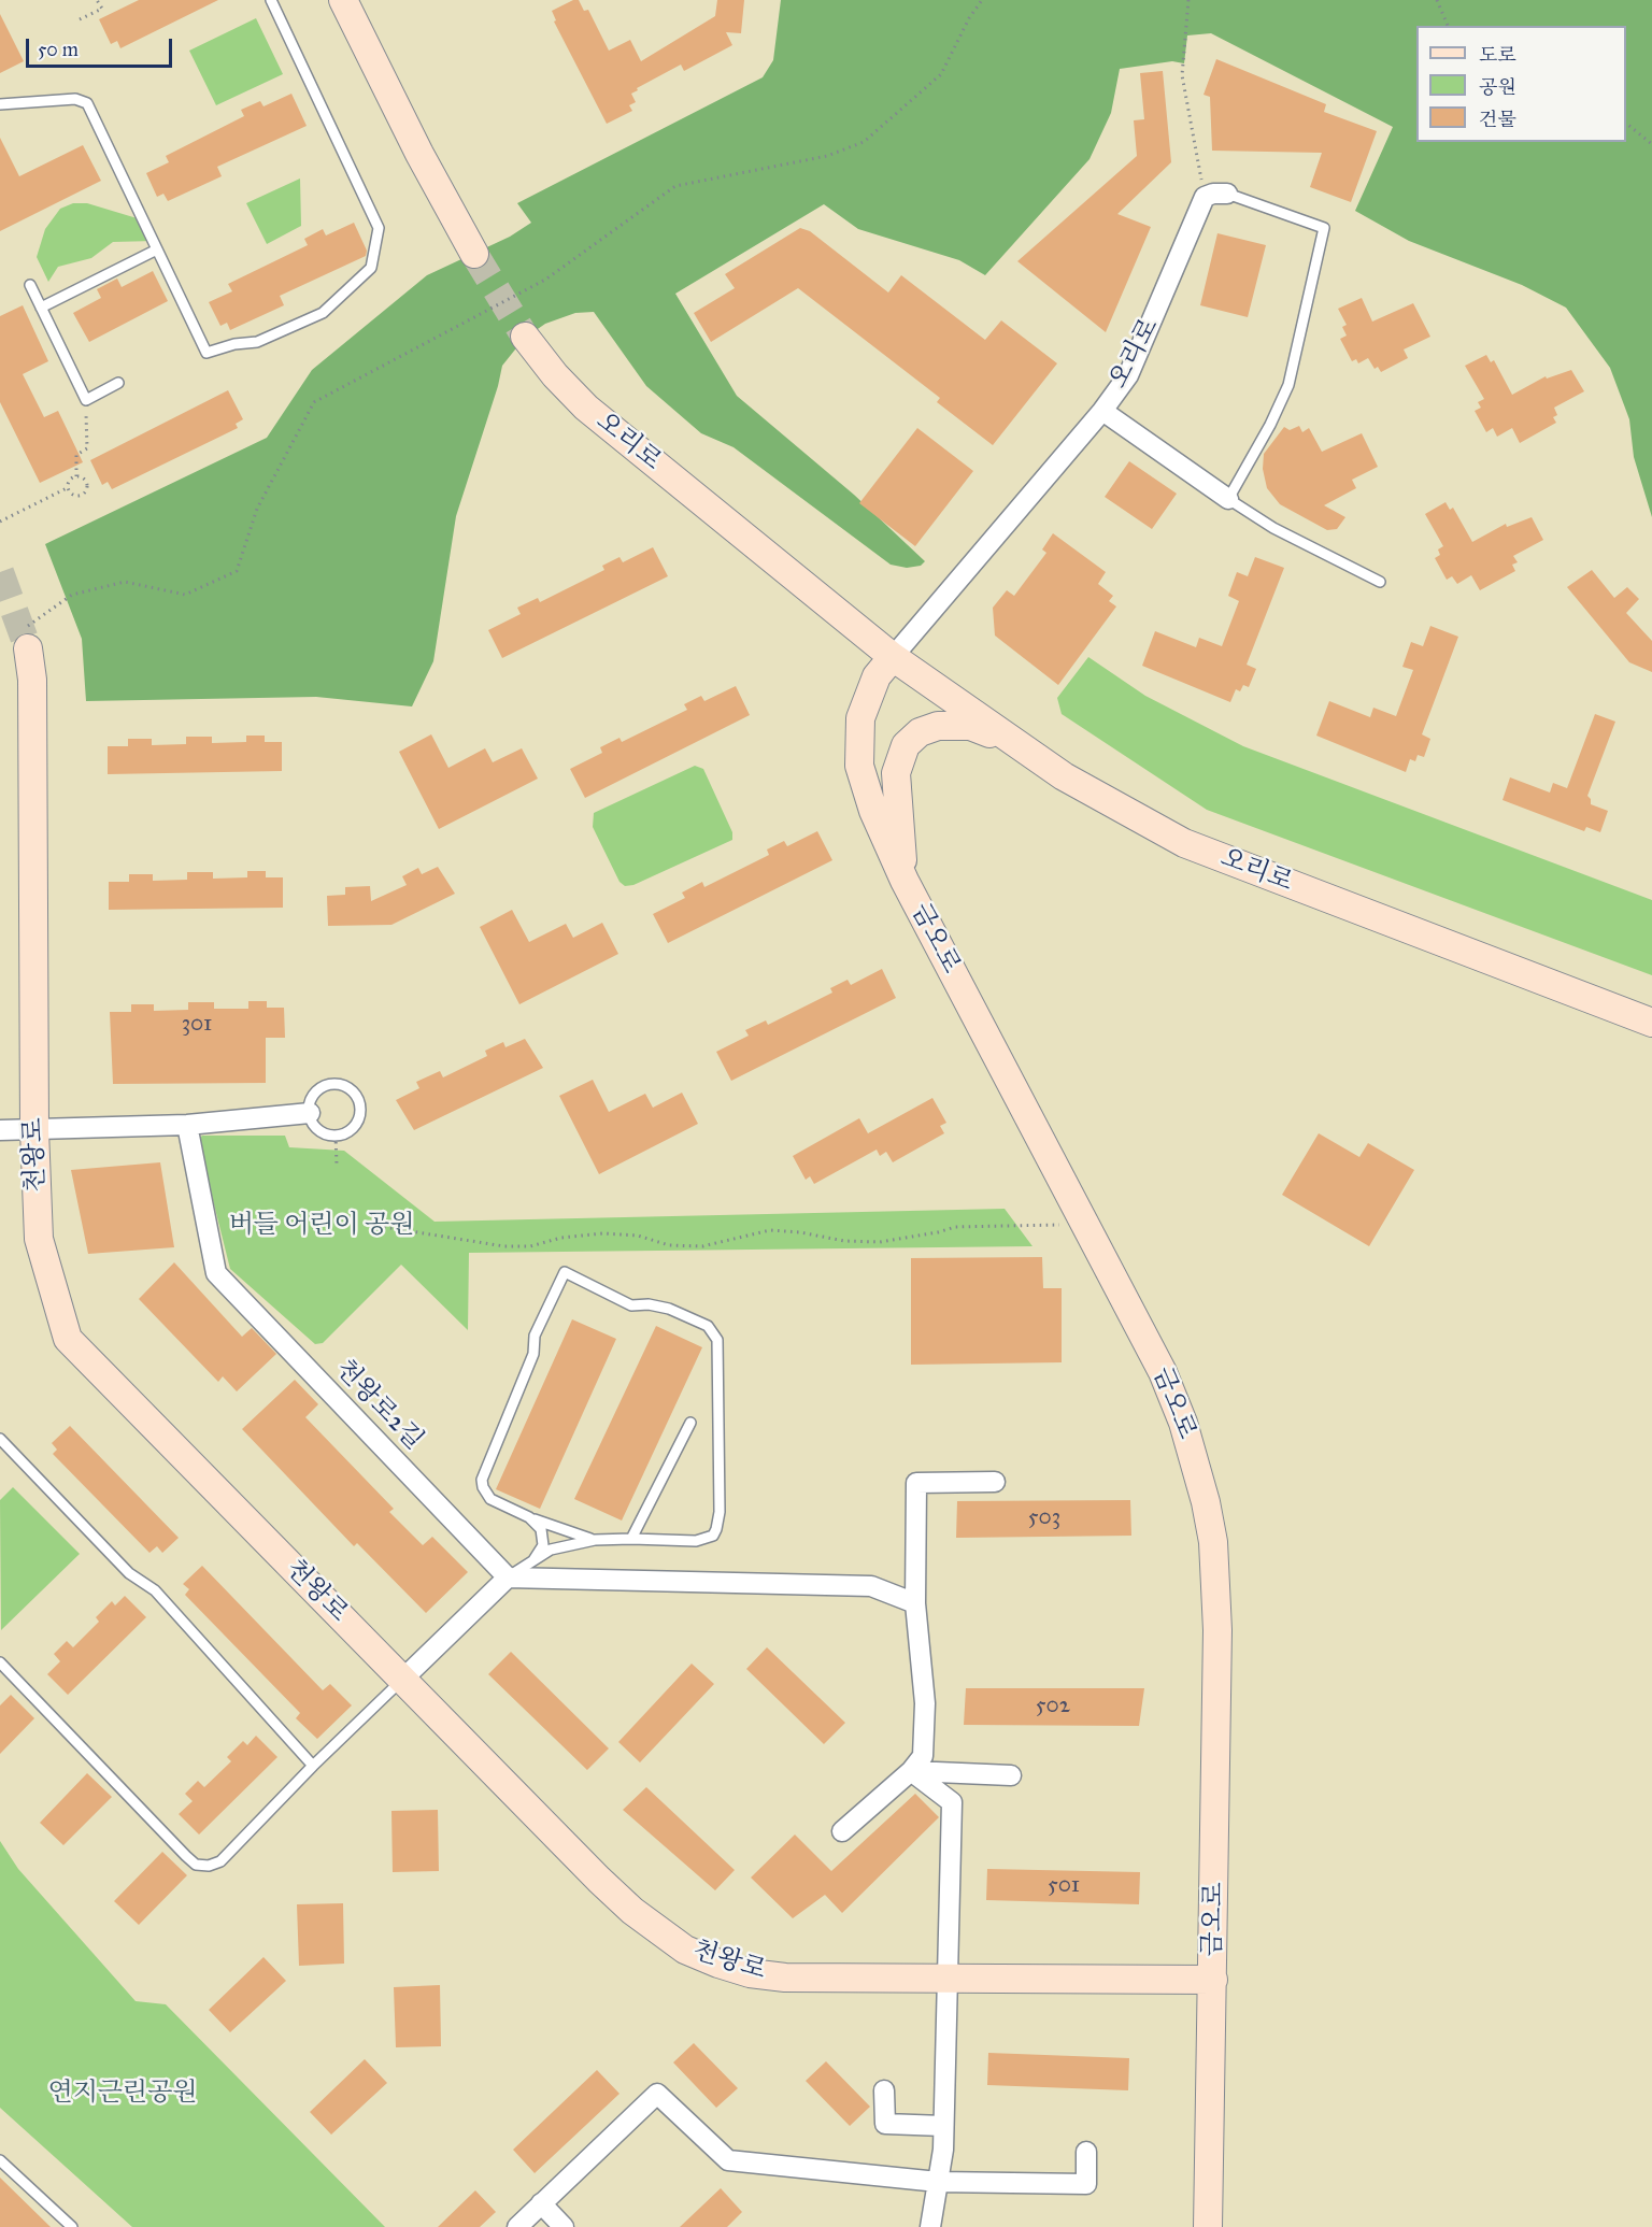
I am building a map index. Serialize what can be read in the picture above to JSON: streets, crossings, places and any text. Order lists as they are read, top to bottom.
{
  "streets": {
    "main road": ["오리로", "금오로", "천왕로"],
    "street": ["천왕로2길"]
  },
  "crossings": [
    ["오리로", "금오로"],
    ["금오로", "천왕로"]
  ],
  "parks": ["버들 어린이 공원", "연지근린공원"],
  "house_numbers": [
    "301",
    "503",
    "502",
    "501"
  ],
  "legend": ["도로", "공원", "건물"],
  "scale_bar": "50 m"
}
